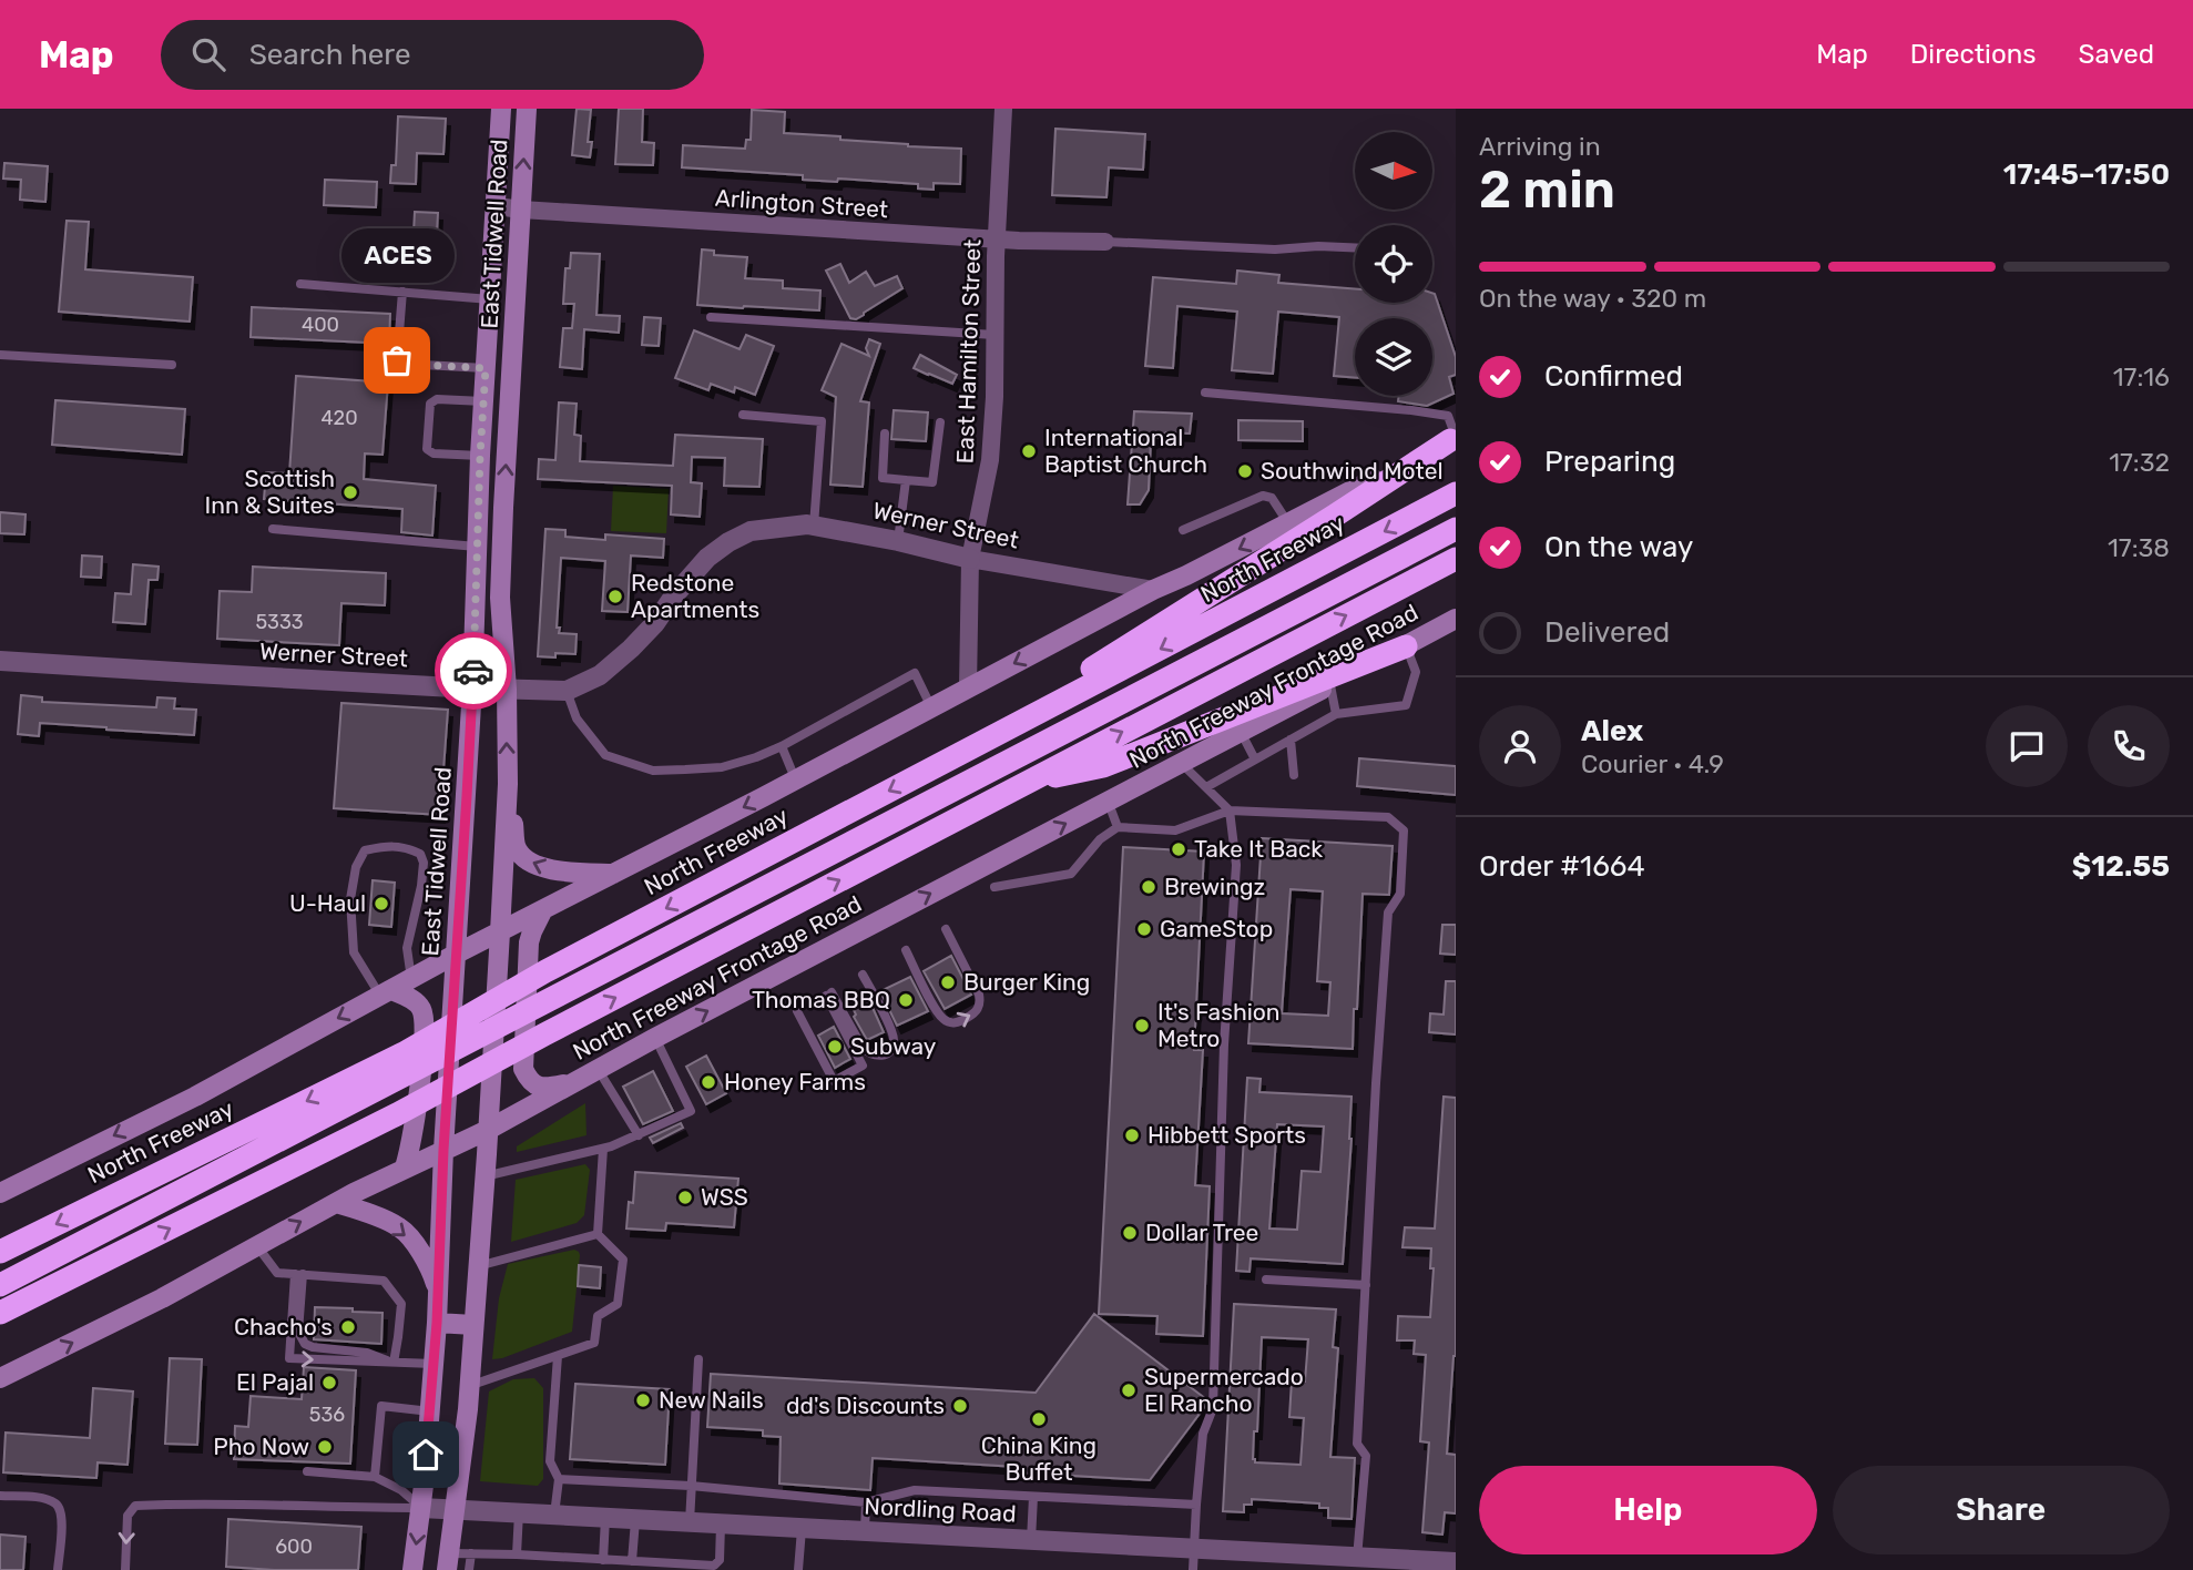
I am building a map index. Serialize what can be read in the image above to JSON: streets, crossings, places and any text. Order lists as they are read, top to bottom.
{
  "streets": {
    "highway": ["North Freeway"],
    "main road": ["East Tidwell Road", "North Freeway Frontage Road"],
    "street": [
      "Arlington Street",
      "East Hamilton Street",
      "Werner Street",
      "Nordling Road"
    ]
  },
  "crossings": [
    ["Arlington Street", "East Tidwell Road"],
    ["Arlington Street", "East Hamilton Street"],
    ["East Tidwell Road", "Werner Street"],
    ["East Tidwell Road", "North Freeway Frontage Road"],
    ["East Tidwell Road", "Nordling Road"],
    ["East Hamilton Street", "Werner Street"]
  ],
  "places": [
    "ACES",
    "International Baptist Church",
    "Southwind Motel",
    "Scottish Inn & Suites",
    "Redstone Apartments",
    "Take It Back",
    "Brewingz",
    "U-Haul",
    "GameStop",
    "Burger King",
    "Thomas BBQ",
    "It's Fashion Metro",
    "Subway",
    "Honey Farms",
    "Hibbett Sports",
    "WSS",
    "Dollar Tree",
    "Chacho's",
    "El Pajal",
    "Supermercado El Rancho",
    "New Nails",
    "dd's Discounts",
    "China King Buffet",
    "Pho Now"
  ],
  "house_numbers": [
    "400",
    "420",
    "5333",
    "536",
    "600"
  ],
  "north": "right",
  "page": {
    "header": "Map",
    "search": "Search here",
    "nav": ["Map", "Directions", "Saved"],
    "heading": ["2 min", "Arriving in", "17:45–17:50"],
    "panel": [
      "Alex",
      "Courier · 4.9",
      "Order #1664",
      "$12.55"
    ],
    "bubble": "ACES",
    "bar": "On the way · 320 m",
    "list": [
      ["Confirmed", "17:16"],
      ["Preparing", "17:32"],
      ["On the way", "17:38"],
      "Delivered"
    ],
    "buttons": ["Help", "Share"]
  }
}
